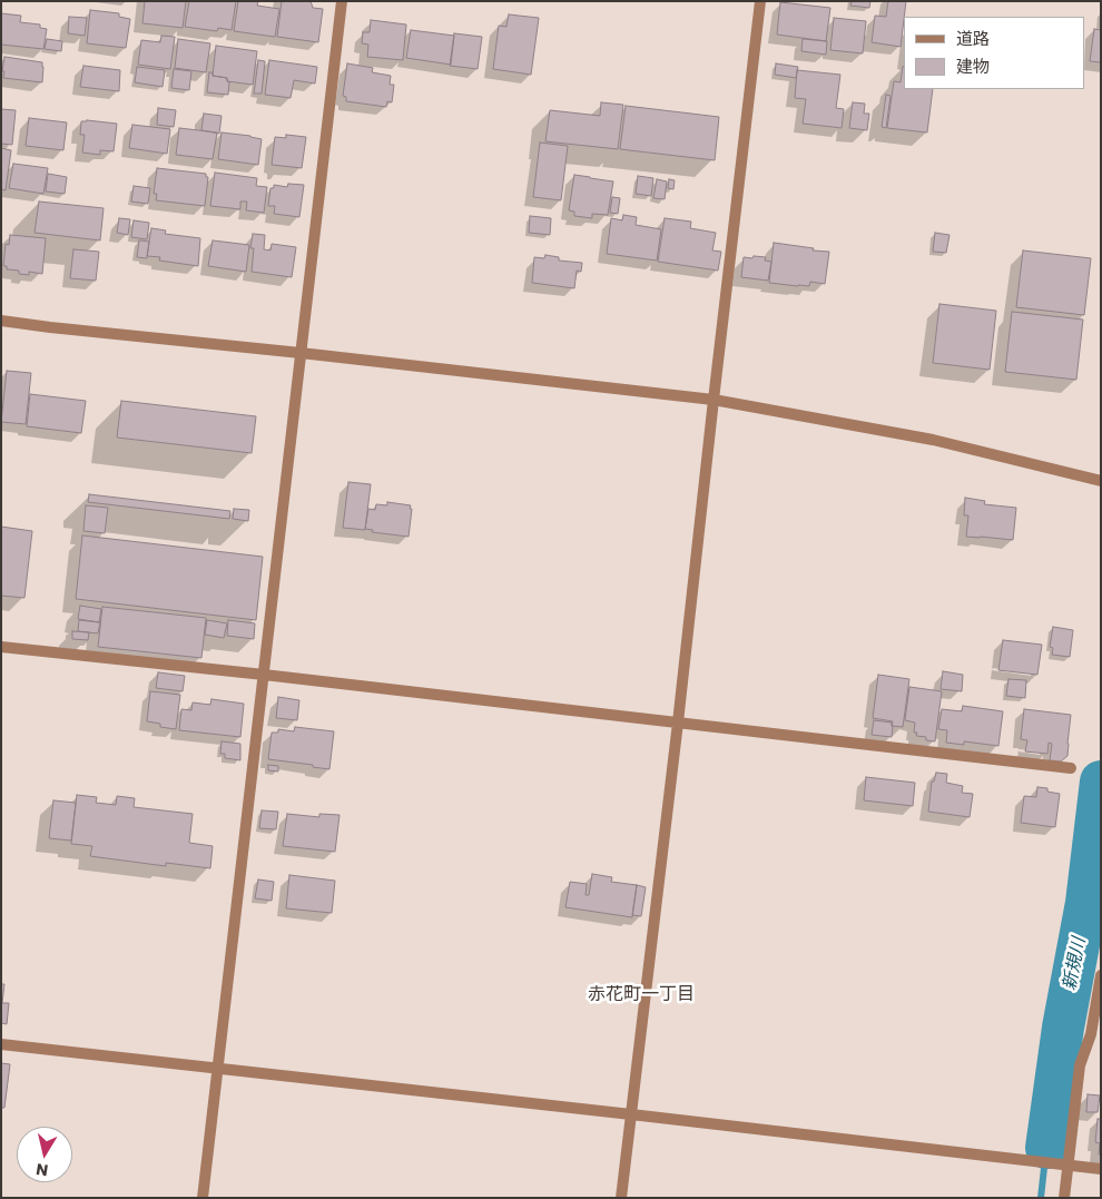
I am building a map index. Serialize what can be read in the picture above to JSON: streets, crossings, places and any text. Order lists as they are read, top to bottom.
{
  "districts": ["赤花町一丁目"],
  "water": ["新規川"],
  "legend": ["道路", "建物"],
  "north": "bottom"
}
